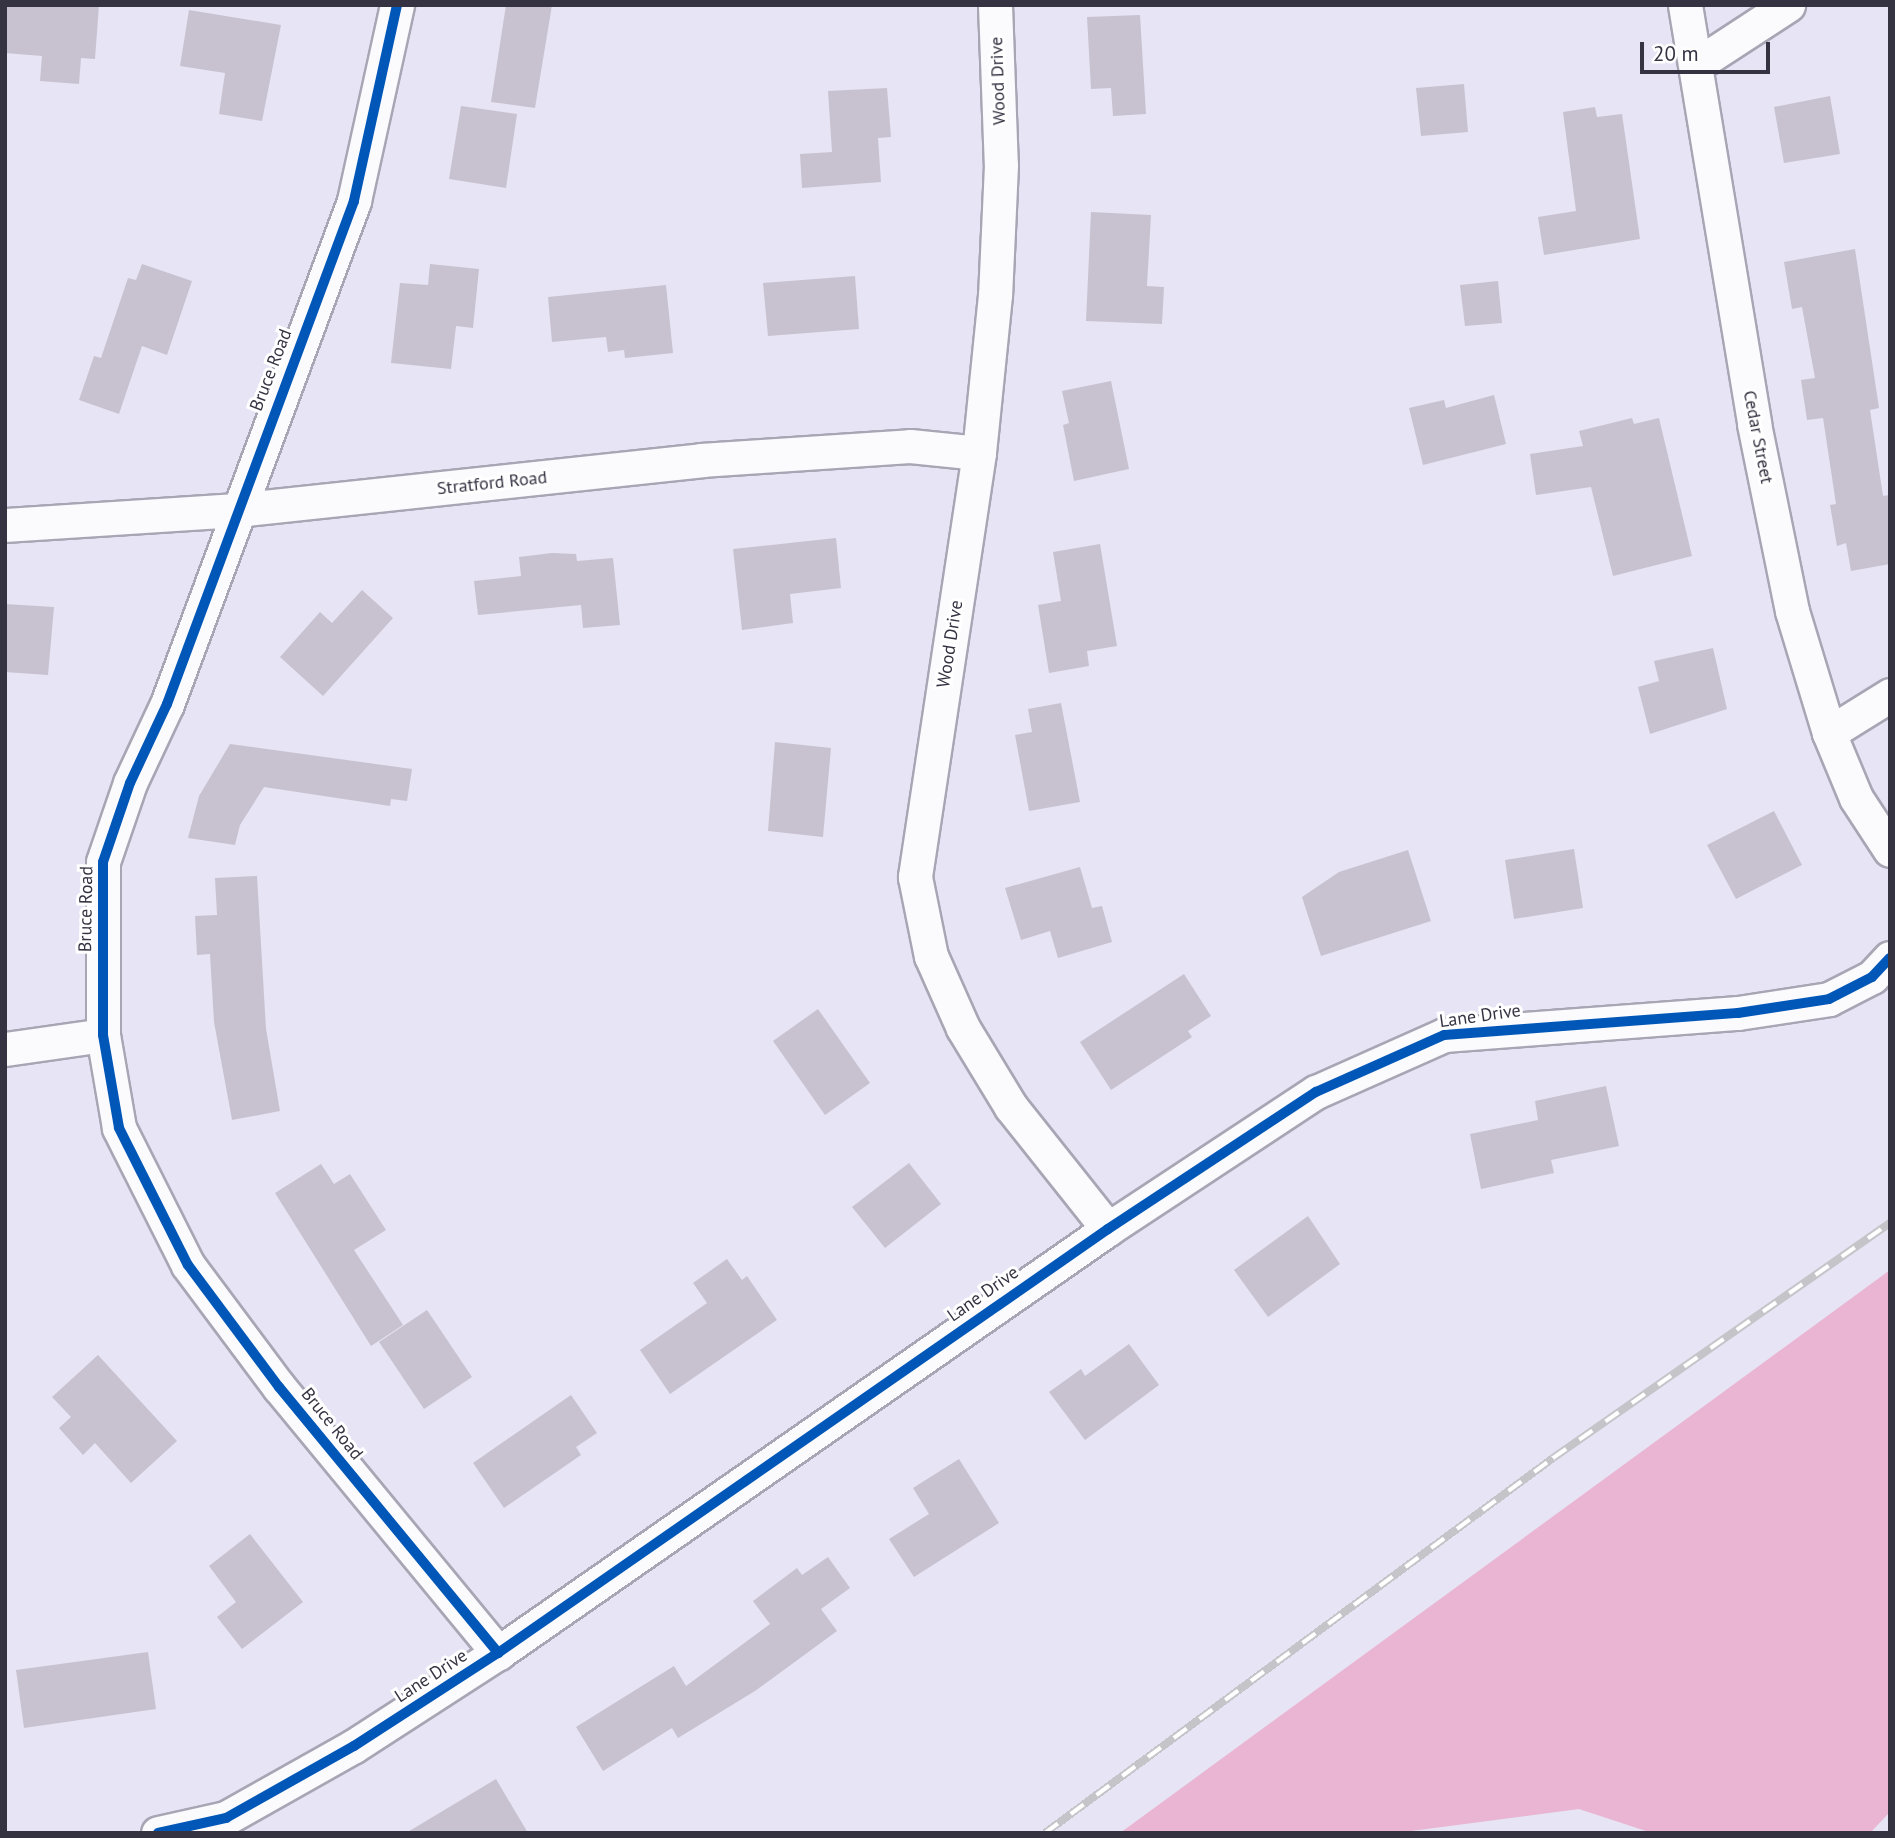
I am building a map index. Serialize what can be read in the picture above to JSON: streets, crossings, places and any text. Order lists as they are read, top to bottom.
{
  "streets": {
    "street": [
      "Wood Drive",
      "Bruce Road",
      "Cedar Street",
      "Stratford Road",
      "Lane Drive"
    ]
  },
  "crossings": [
    ["Wood Drive", "Stratford Road"],
    ["Wood Drive", "Lane Drive"],
    ["Bruce Road", "Stratford Road"],
    ["Bruce Road", "Lane Drive"]
  ],
  "scale_bar": "20 m"
}
